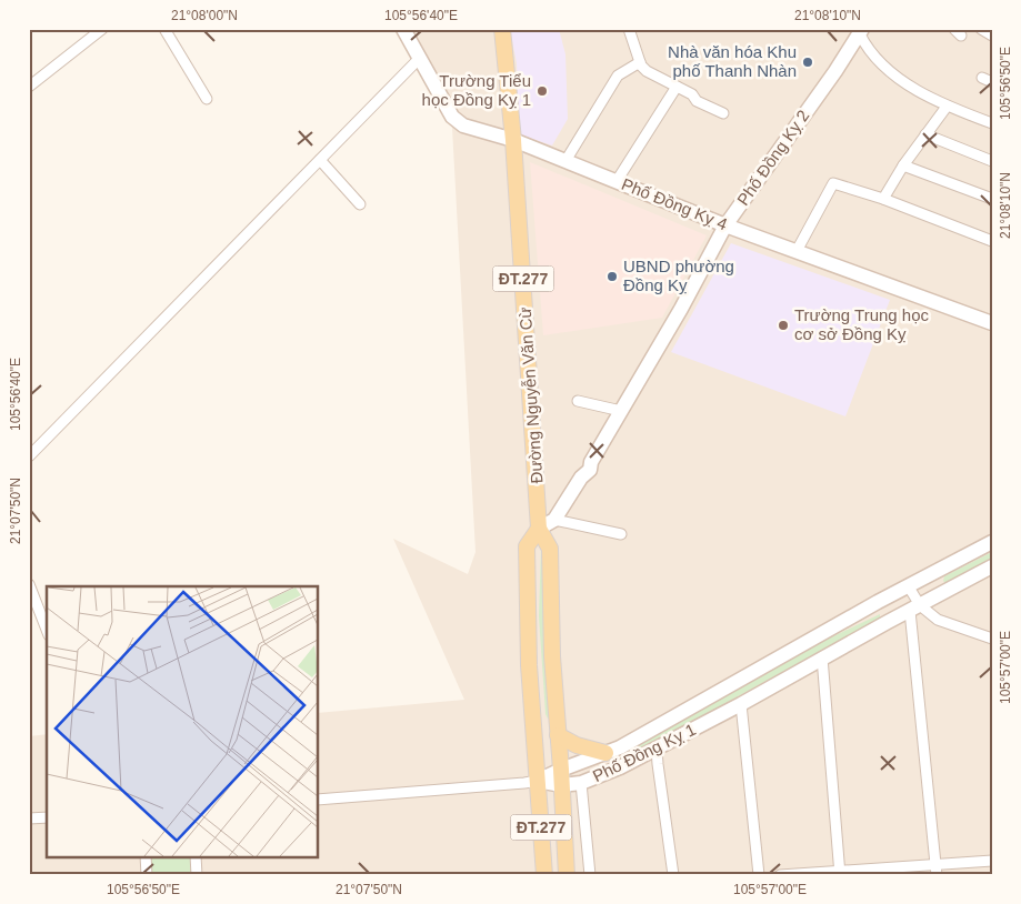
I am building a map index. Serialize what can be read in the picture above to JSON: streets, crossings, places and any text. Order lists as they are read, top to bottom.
{
  "streets": {
    "main road": ["ĐT.277", "Đường Nguyễn Văn Cừ"],
    "street": ["Phố Đồng Kỵ 2", "Phố Đồng Kỵ 4", "Phố Đồng Kỵ 1"]
  },
  "crossings": [
    ["Phố Đồng Kỵ 2", "Phố Đồng Kỵ 4"],
    ["Phố Đồng Kỵ 2", "ĐT.277"],
    ["Phố Đồng Kỵ 2", "Đường Nguyễn Văn Cừ"],
    ["Phố Đồng Kỵ 4", "Đường Nguyễn Văn Cừ"],
    ["ĐT.277", "Đường Nguyễn Văn Cừ"],
    ["ĐT.277", "Phố Đồng Kỵ 1"],
    ["Đường Nguyễn Văn Cừ", "Phố Đồng Kỵ 1"]
  ],
  "places": [
    "Nhà văn hóa Khu phố Thanh Nhàn",
    "Trường Tiểu học Đồng Kỵ 1",
    "UBND phường Đồng Kỵ",
    "Trường Trung học cơ sở Đồng Kỵ"
  ],
  "coordinates": [
    "21°08'00\"N",
    "105°56'40\"E",
    "21°08'10\"N",
    "105°56'50\"E",
    "21°07'50\"N",
    "105°57'00\"E"
  ]
}
